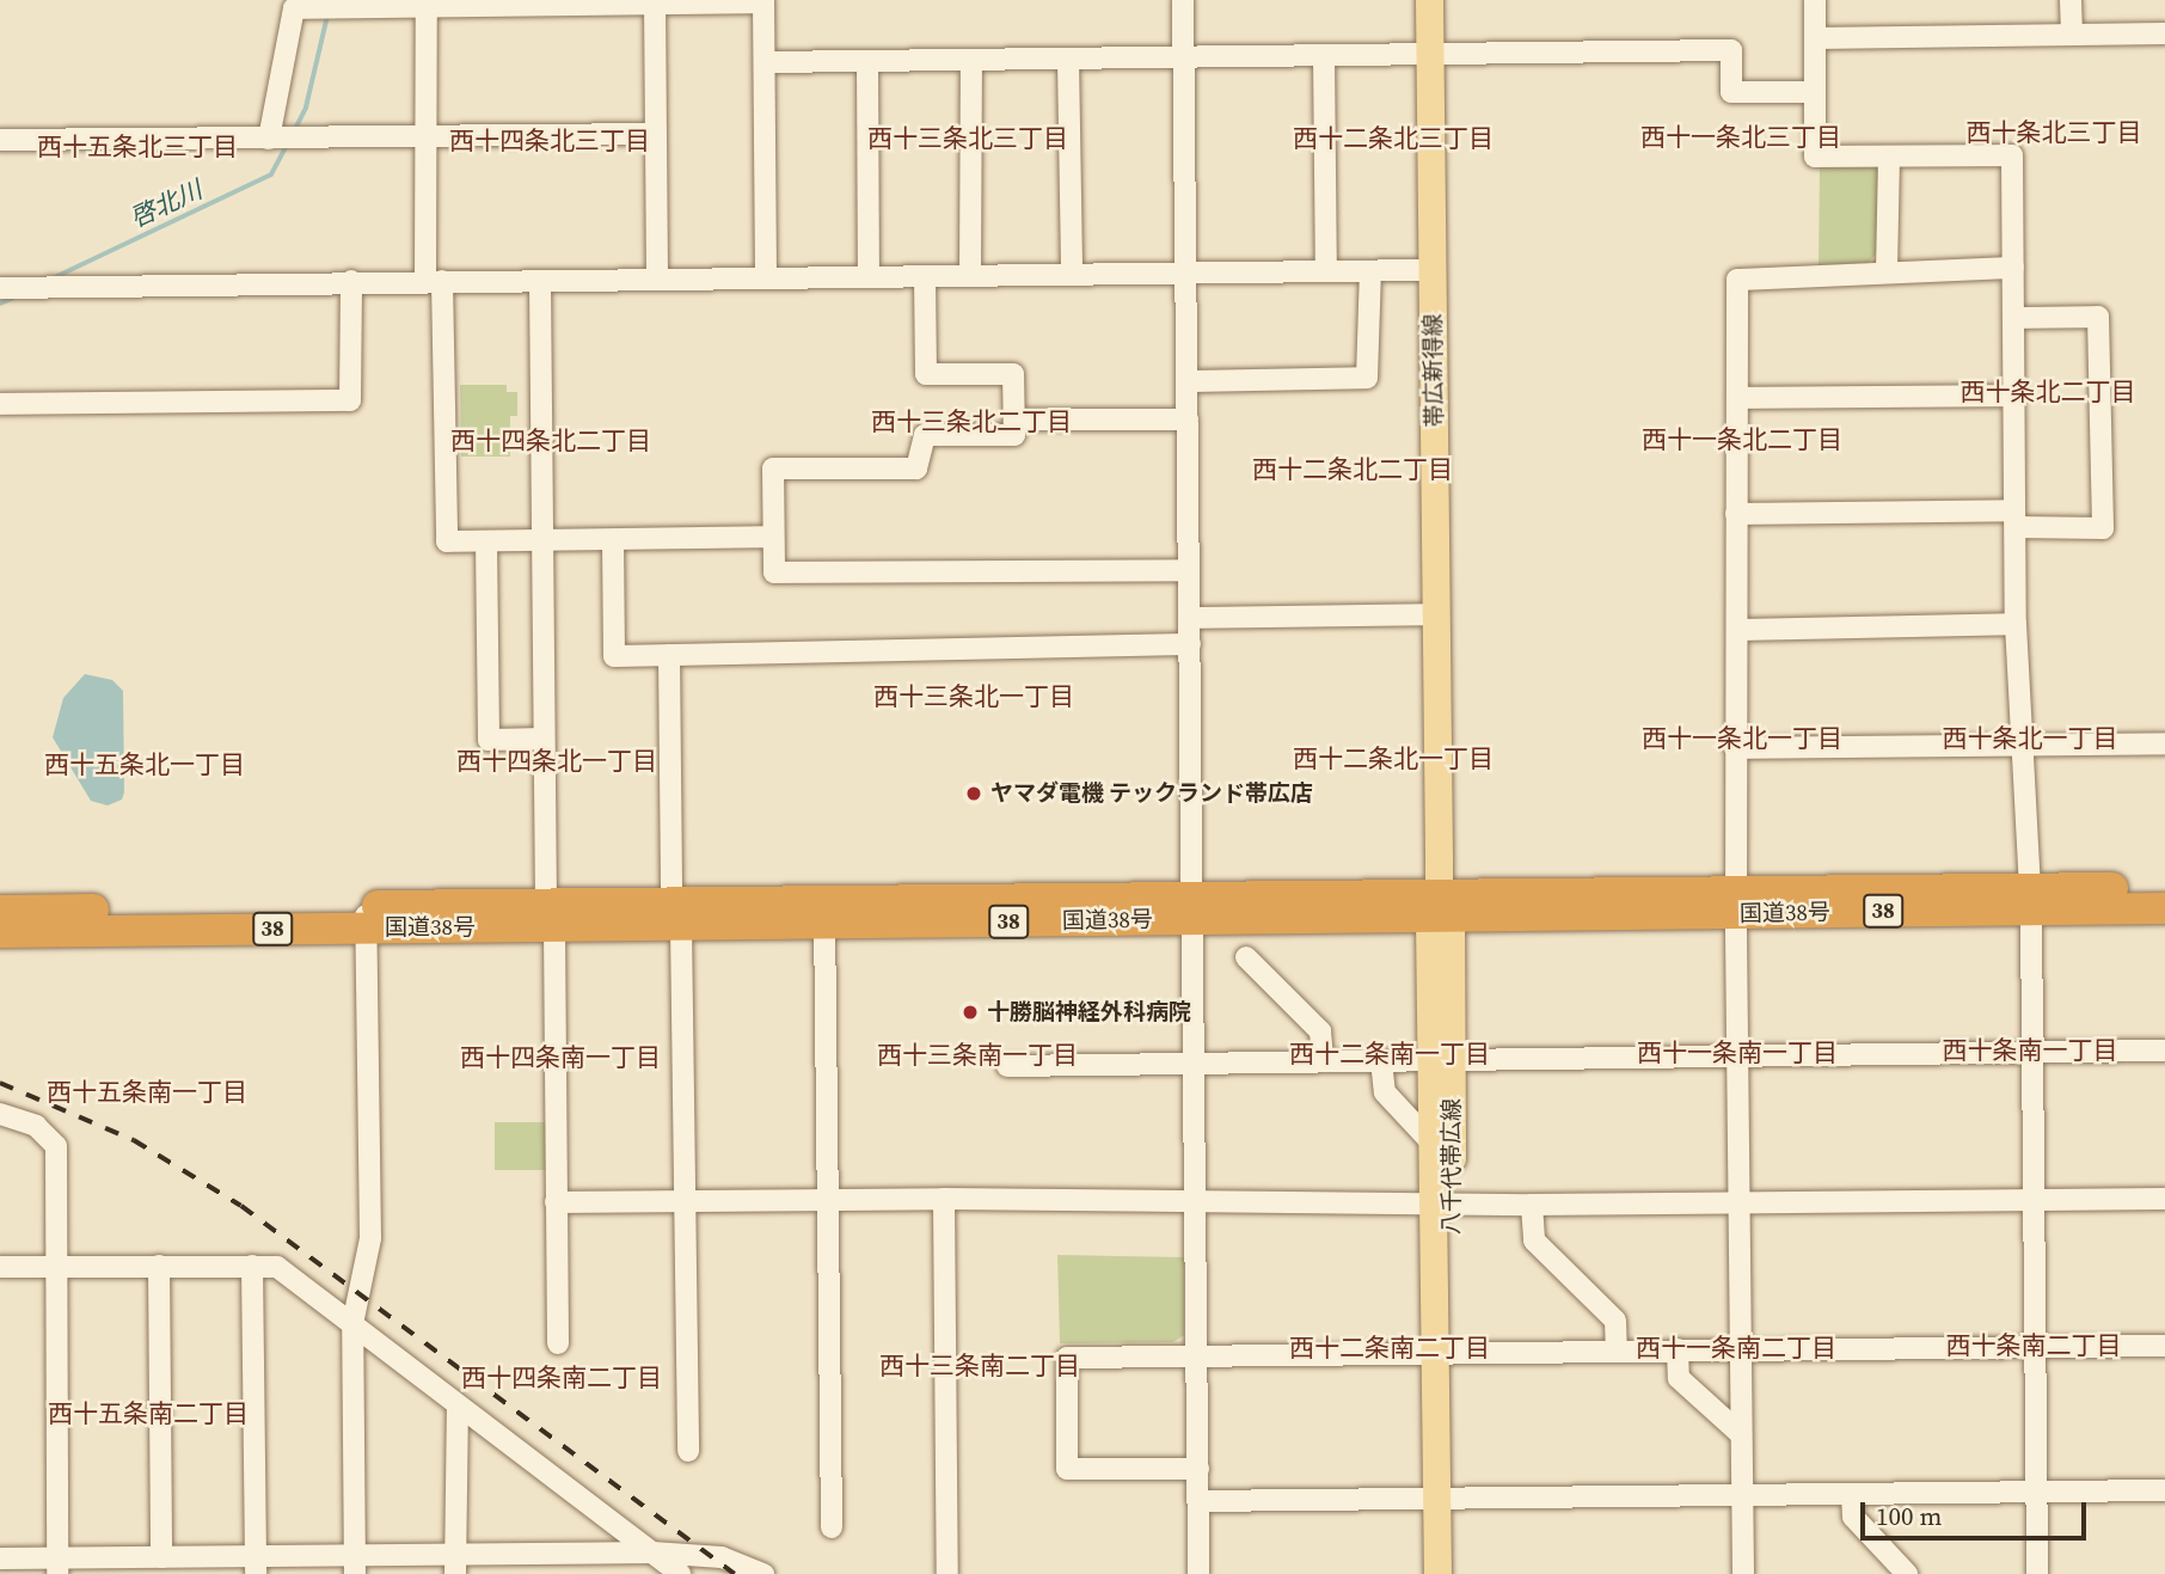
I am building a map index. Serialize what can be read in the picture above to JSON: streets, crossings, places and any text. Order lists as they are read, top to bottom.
{
  "streets": {
    "highway": ["38", "国道38号"],
    "main road": ["帯広新得線", "八千代帯広線"]
  },
  "crossings": [
    ["帯広新得線", "国道38号"],
    ["帯広新得線", "八千代帯広線"],
    ["国道38号", "八千代帯広線"]
  ],
  "districts": [
    "西十条北三丁目",
    "西十一条北三丁目",
    "西十三条北三丁目",
    "西十二条北三丁目",
    "西十四条北三丁目",
    "西十五条北三丁目",
    "西十条北二丁目",
    "西十三条北二丁目",
    "西十一条北二丁目",
    "西十四条北二丁目",
    "西十二条北二丁目",
    "西十三条北一丁目",
    "西十一条北一丁目",
    "西十条北一丁目",
    "西十二条北一丁目",
    "西十四条北一丁目",
    "西十五条北一丁目",
    "西十条南一丁目",
    "西十一条南一丁目",
    "西十二条南一丁目",
    "西十三条南一丁目",
    "西十四条南一丁目",
    "西十五条南一丁目",
    "西十条南二丁目",
    "西十二条南二丁目",
    "西十一条南二丁目",
    "西十三条南二丁目",
    "西十四条南二丁目",
    "西十五条南二丁目"
  ],
  "water": ["啓北川"],
  "places": ["ヤマダ電機 テックランド帯広店", "十勝脳神経外科病院"],
  "scale_bar": "100 m"
}
